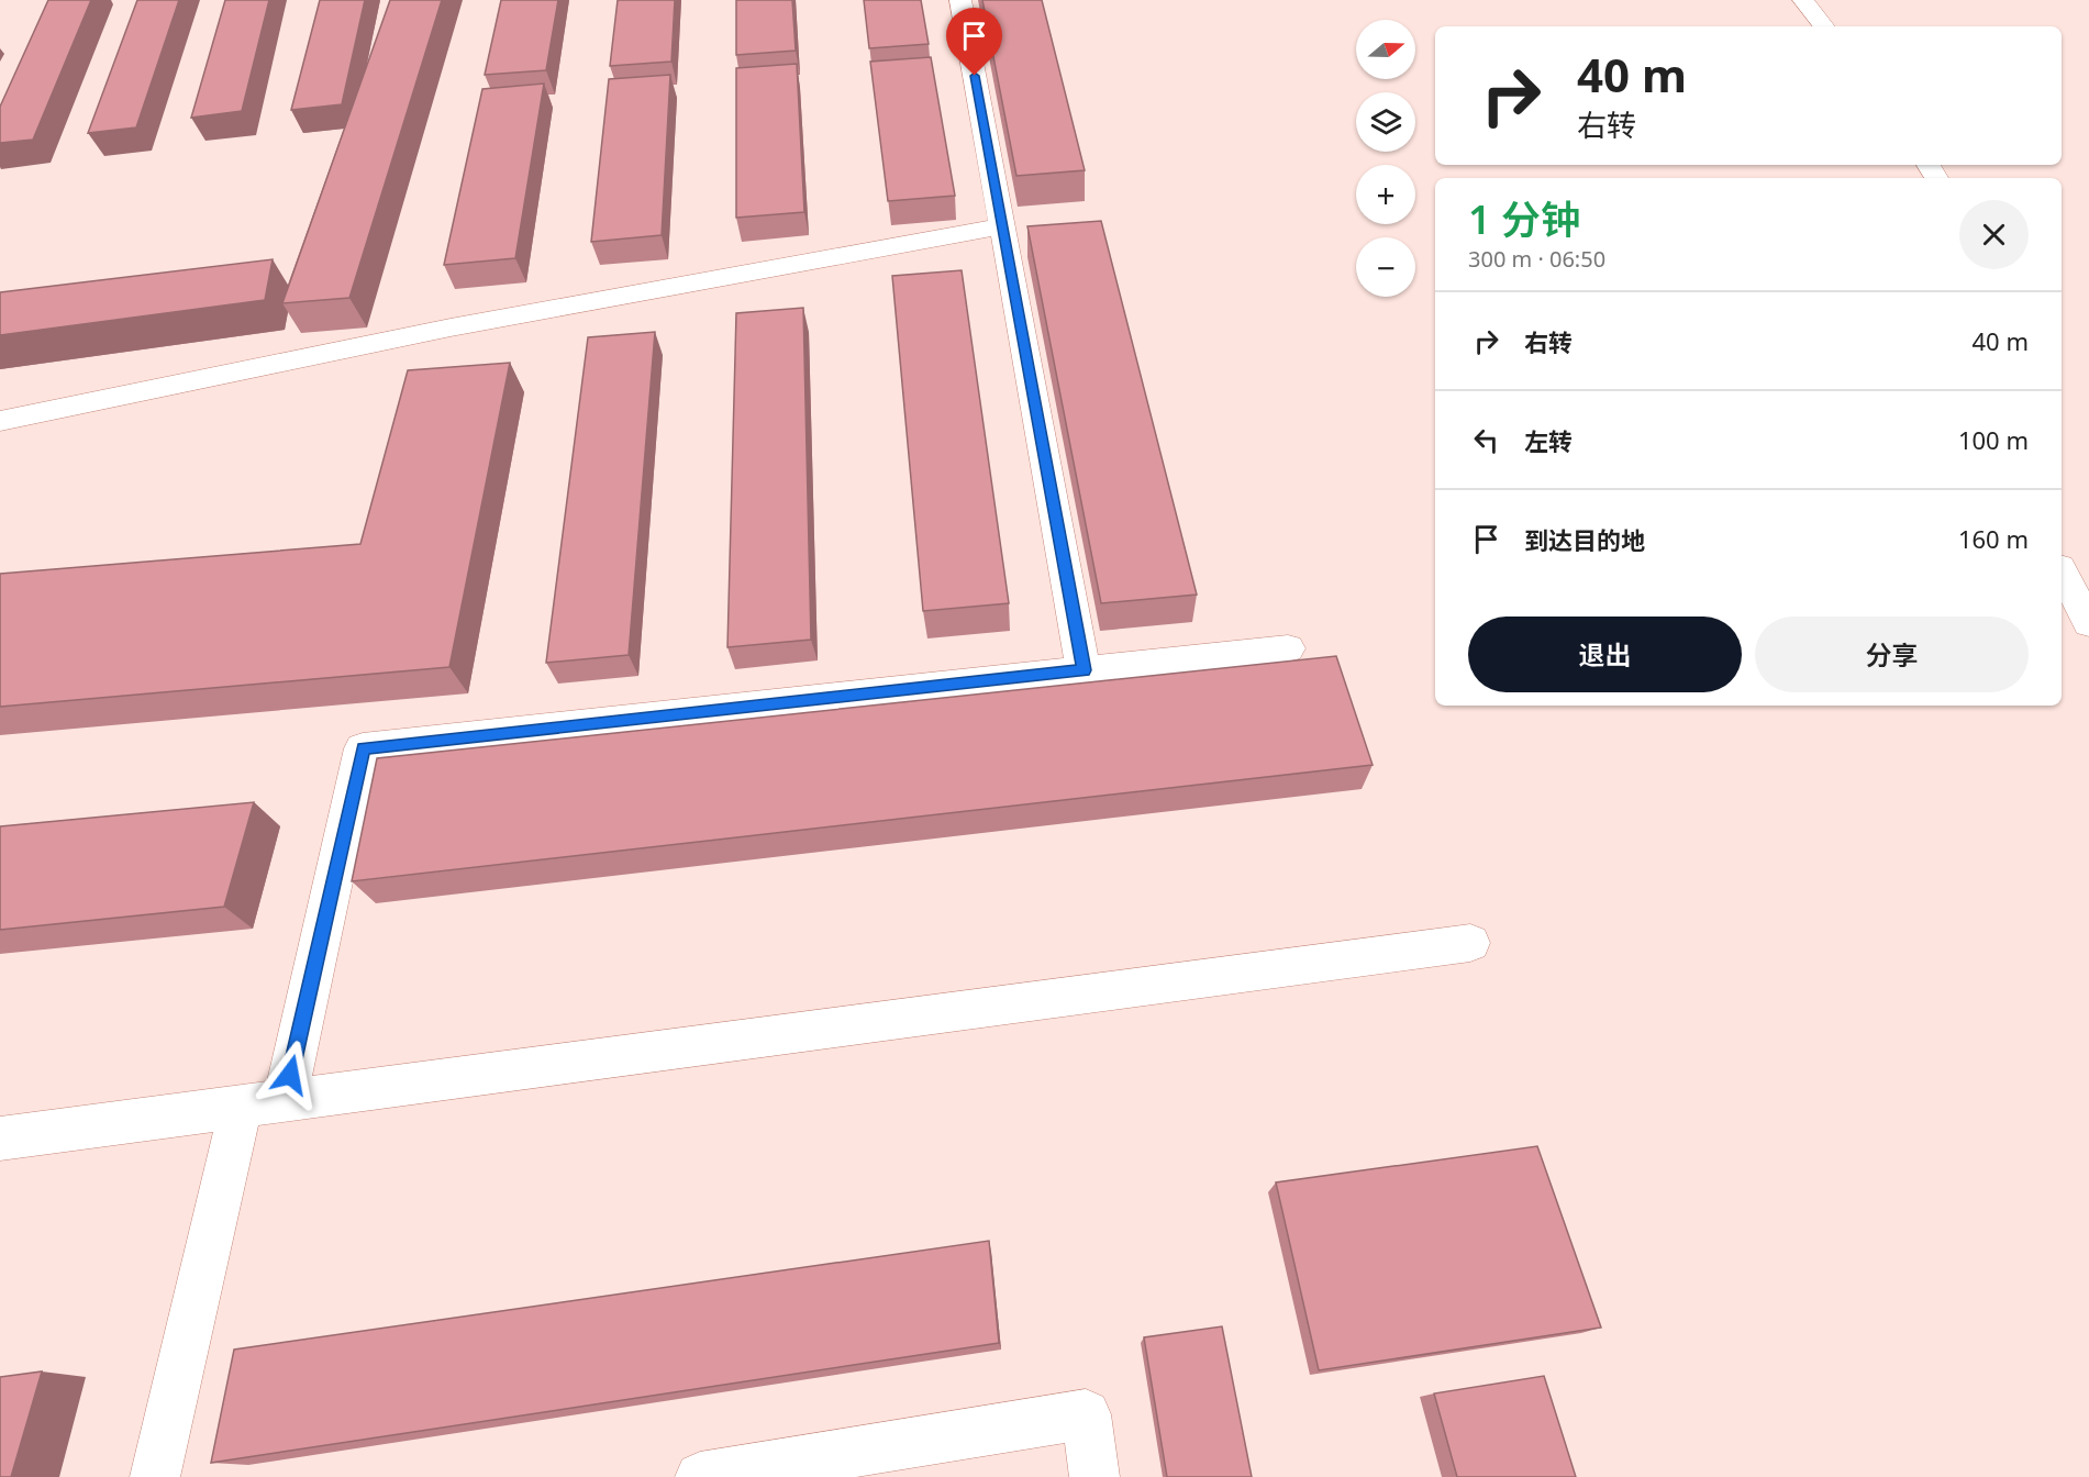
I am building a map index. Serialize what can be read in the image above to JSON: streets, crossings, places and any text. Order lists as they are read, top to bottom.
{
  "north": "right",
  "page": {
    "map_buttons": ["+", "−"],
    "turn": ["40 m", "右转"],
    "heading": ["1 分钟", "300 m · 06:50"],
    "list": [
      {
        "name": "右转",
        "value": "40 m"
      },
      {
        "name": "左转",
        "value": "100 m"
      },
      {
        "name": "到达目的地",
        "value": "160 m"
      }
    ],
    "buttons": ["退出", "分享"]
  }
}
